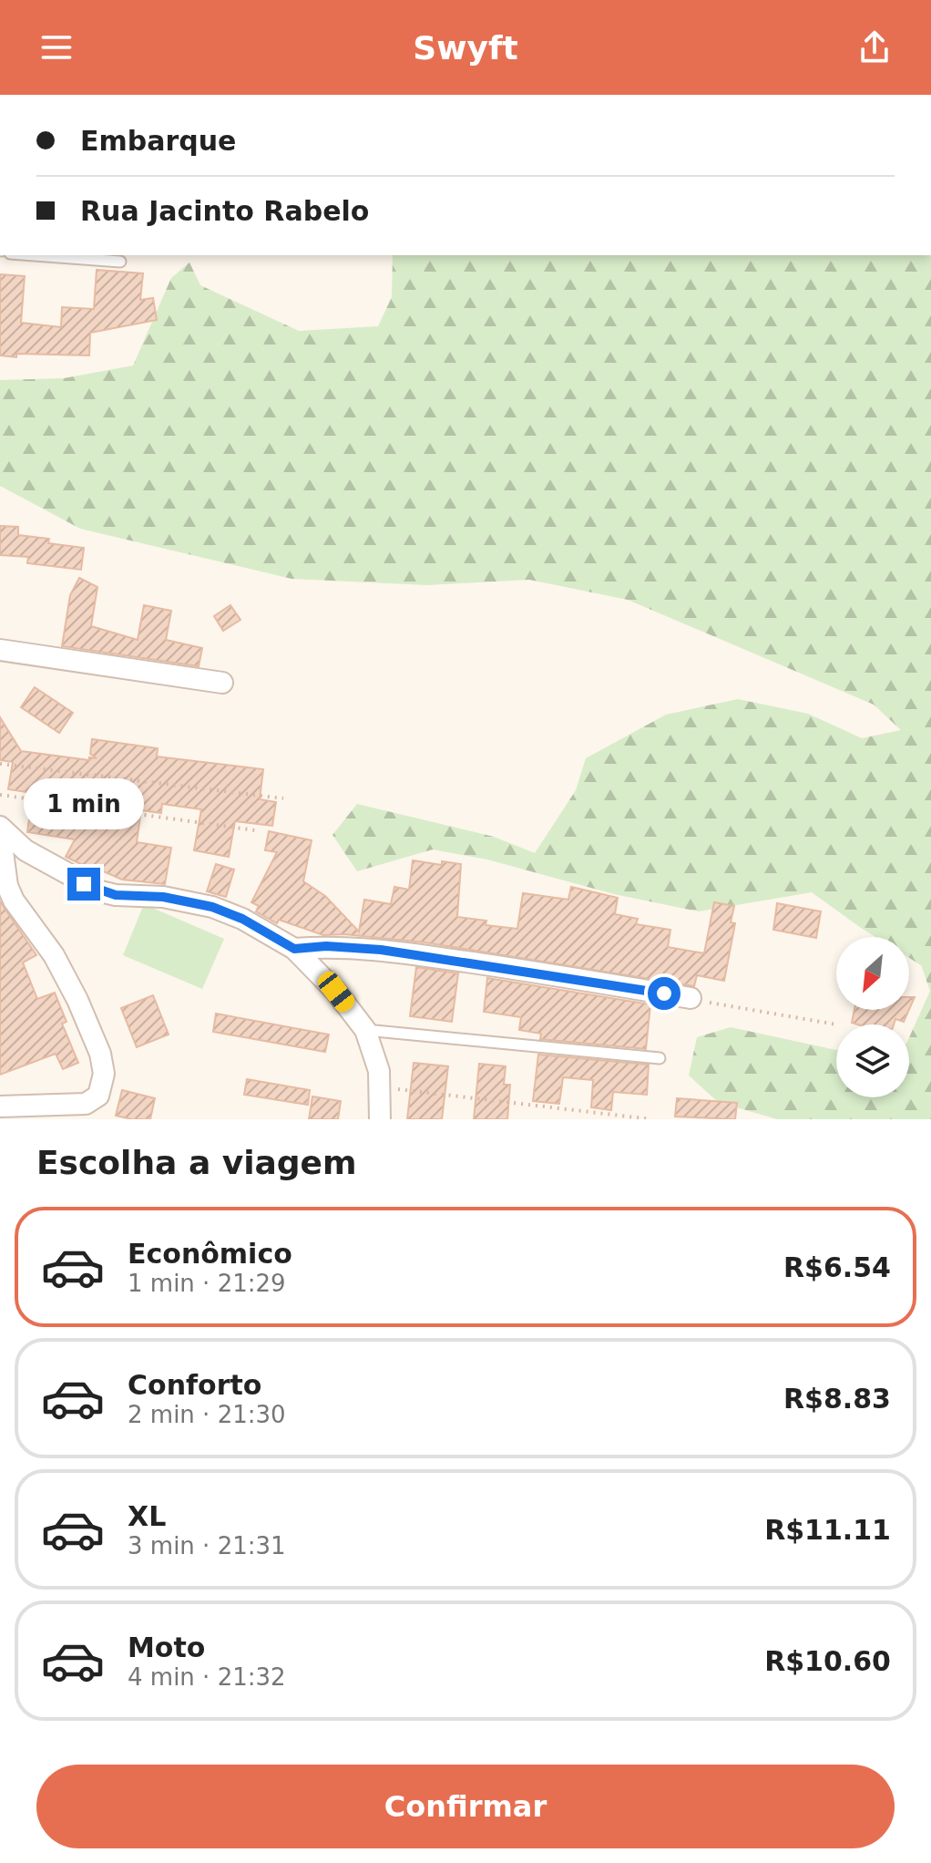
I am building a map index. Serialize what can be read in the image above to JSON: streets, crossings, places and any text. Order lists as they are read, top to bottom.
{
  "north": "bottom left",
  "page": {
    "header": "Swyft",
    "banner": ["Embarque", "Rua Jacinto Rabelo"],
    "bubble": "1 min",
    "heading": "Escolha a viagem",
    "list": [
      {
        "name": "Econômico",
        "note": "1 min · 21:29",
        "value": "R$6.54"
      },
      {
        "name": "Conforto",
        "note": "2 min · 21:30",
        "value": "R$8.83"
      },
      {
        "name": "XL",
        "note": "3 min · 21:31",
        "value": "R$11.11"
      },
      {
        "name": "Moto",
        "note": "4 min · 21:32",
        "value": "R$10.60"
      }
    ],
    "buttons": "Confirmar"
  }
}
